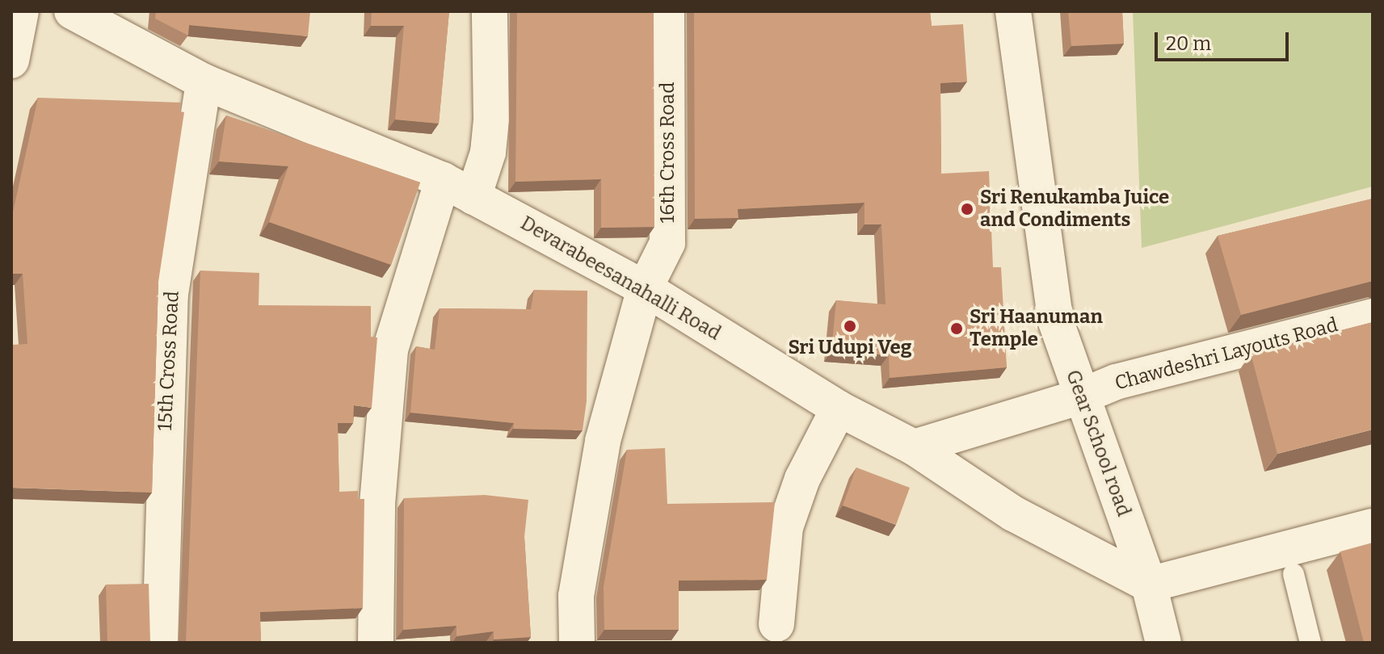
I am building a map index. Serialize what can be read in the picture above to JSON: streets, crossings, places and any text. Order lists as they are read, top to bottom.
{
  "streets": {
    "street": [
      "16th Cross Road",
      "Devarabeesanahalli Road",
      "Chawdeshri Layouts Road",
      "15th Cross Road",
      "Gear School road"
    ]
  },
  "crossings": [
    ["16th Cross Road", "Devarabeesanahalli Road"],
    ["Devarabeesanahalli Road", "Chawdeshri Layouts Road"],
    ["Devarabeesanahalli Road", "15th Cross Road"],
    ["Devarabeesanahalli Road", "Gear School road"],
    ["Chawdeshri Layouts Road", "Gear School road"]
  ],
  "places": ["Sri Renukamba Juice and Condiments", "Sri Udupi Veg", "Sri Haanuman Temple"],
  "scale_bar": "20 m"
}
